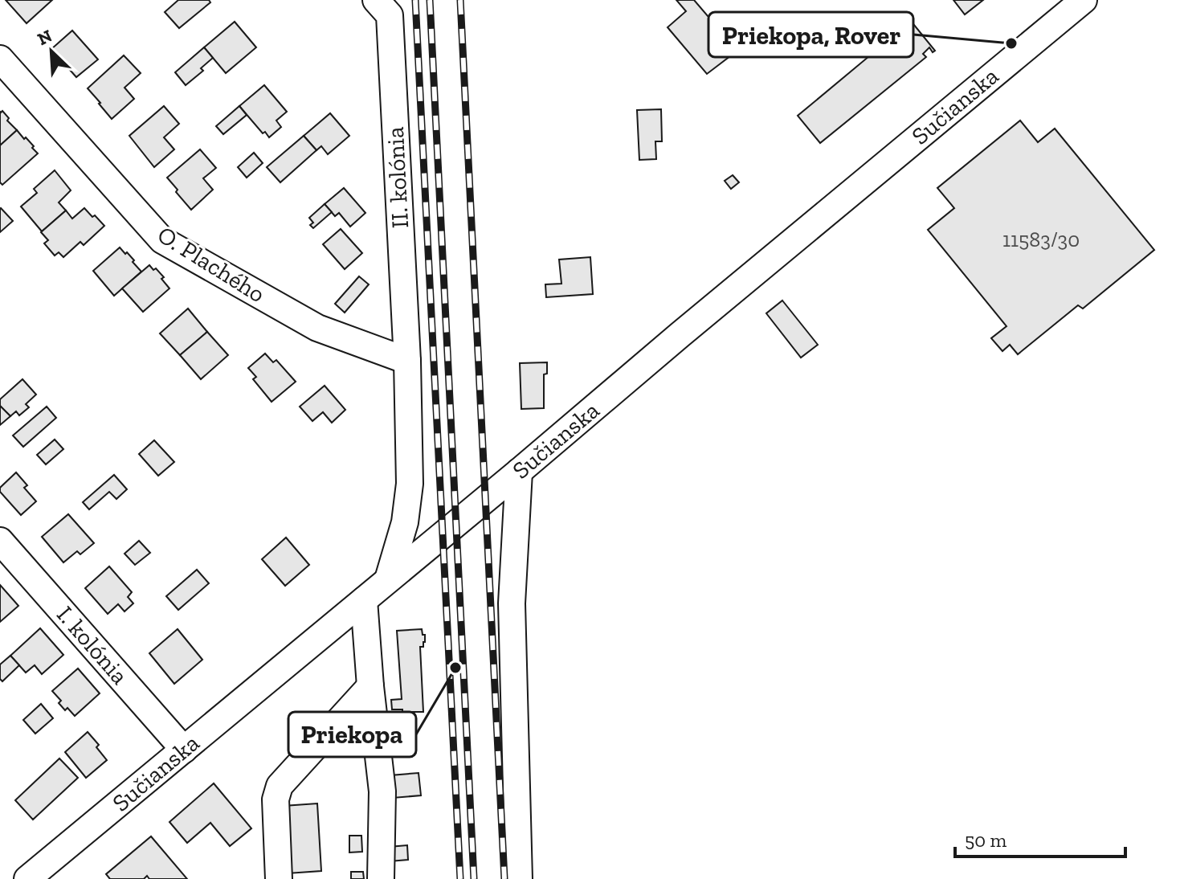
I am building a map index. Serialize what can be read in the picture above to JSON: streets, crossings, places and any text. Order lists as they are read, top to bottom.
{
  "streets": {
    "street": [
      "Sučianska",
      "II. kolónia",
      "O. Plachého",
      "I. kolónia"
    ]
  },
  "crossings": [
    ["Sučianska", "II. kolónia"],
    ["Sučianska", "I. kolónia"],
    ["II. kolónia", "O. Plachého"]
  ],
  "places": ["Priekopa, Rover", "Priekopa"],
  "house_numbers": ["11583/30"],
  "scale_bar": "50 m",
  "north": "top left"
}
